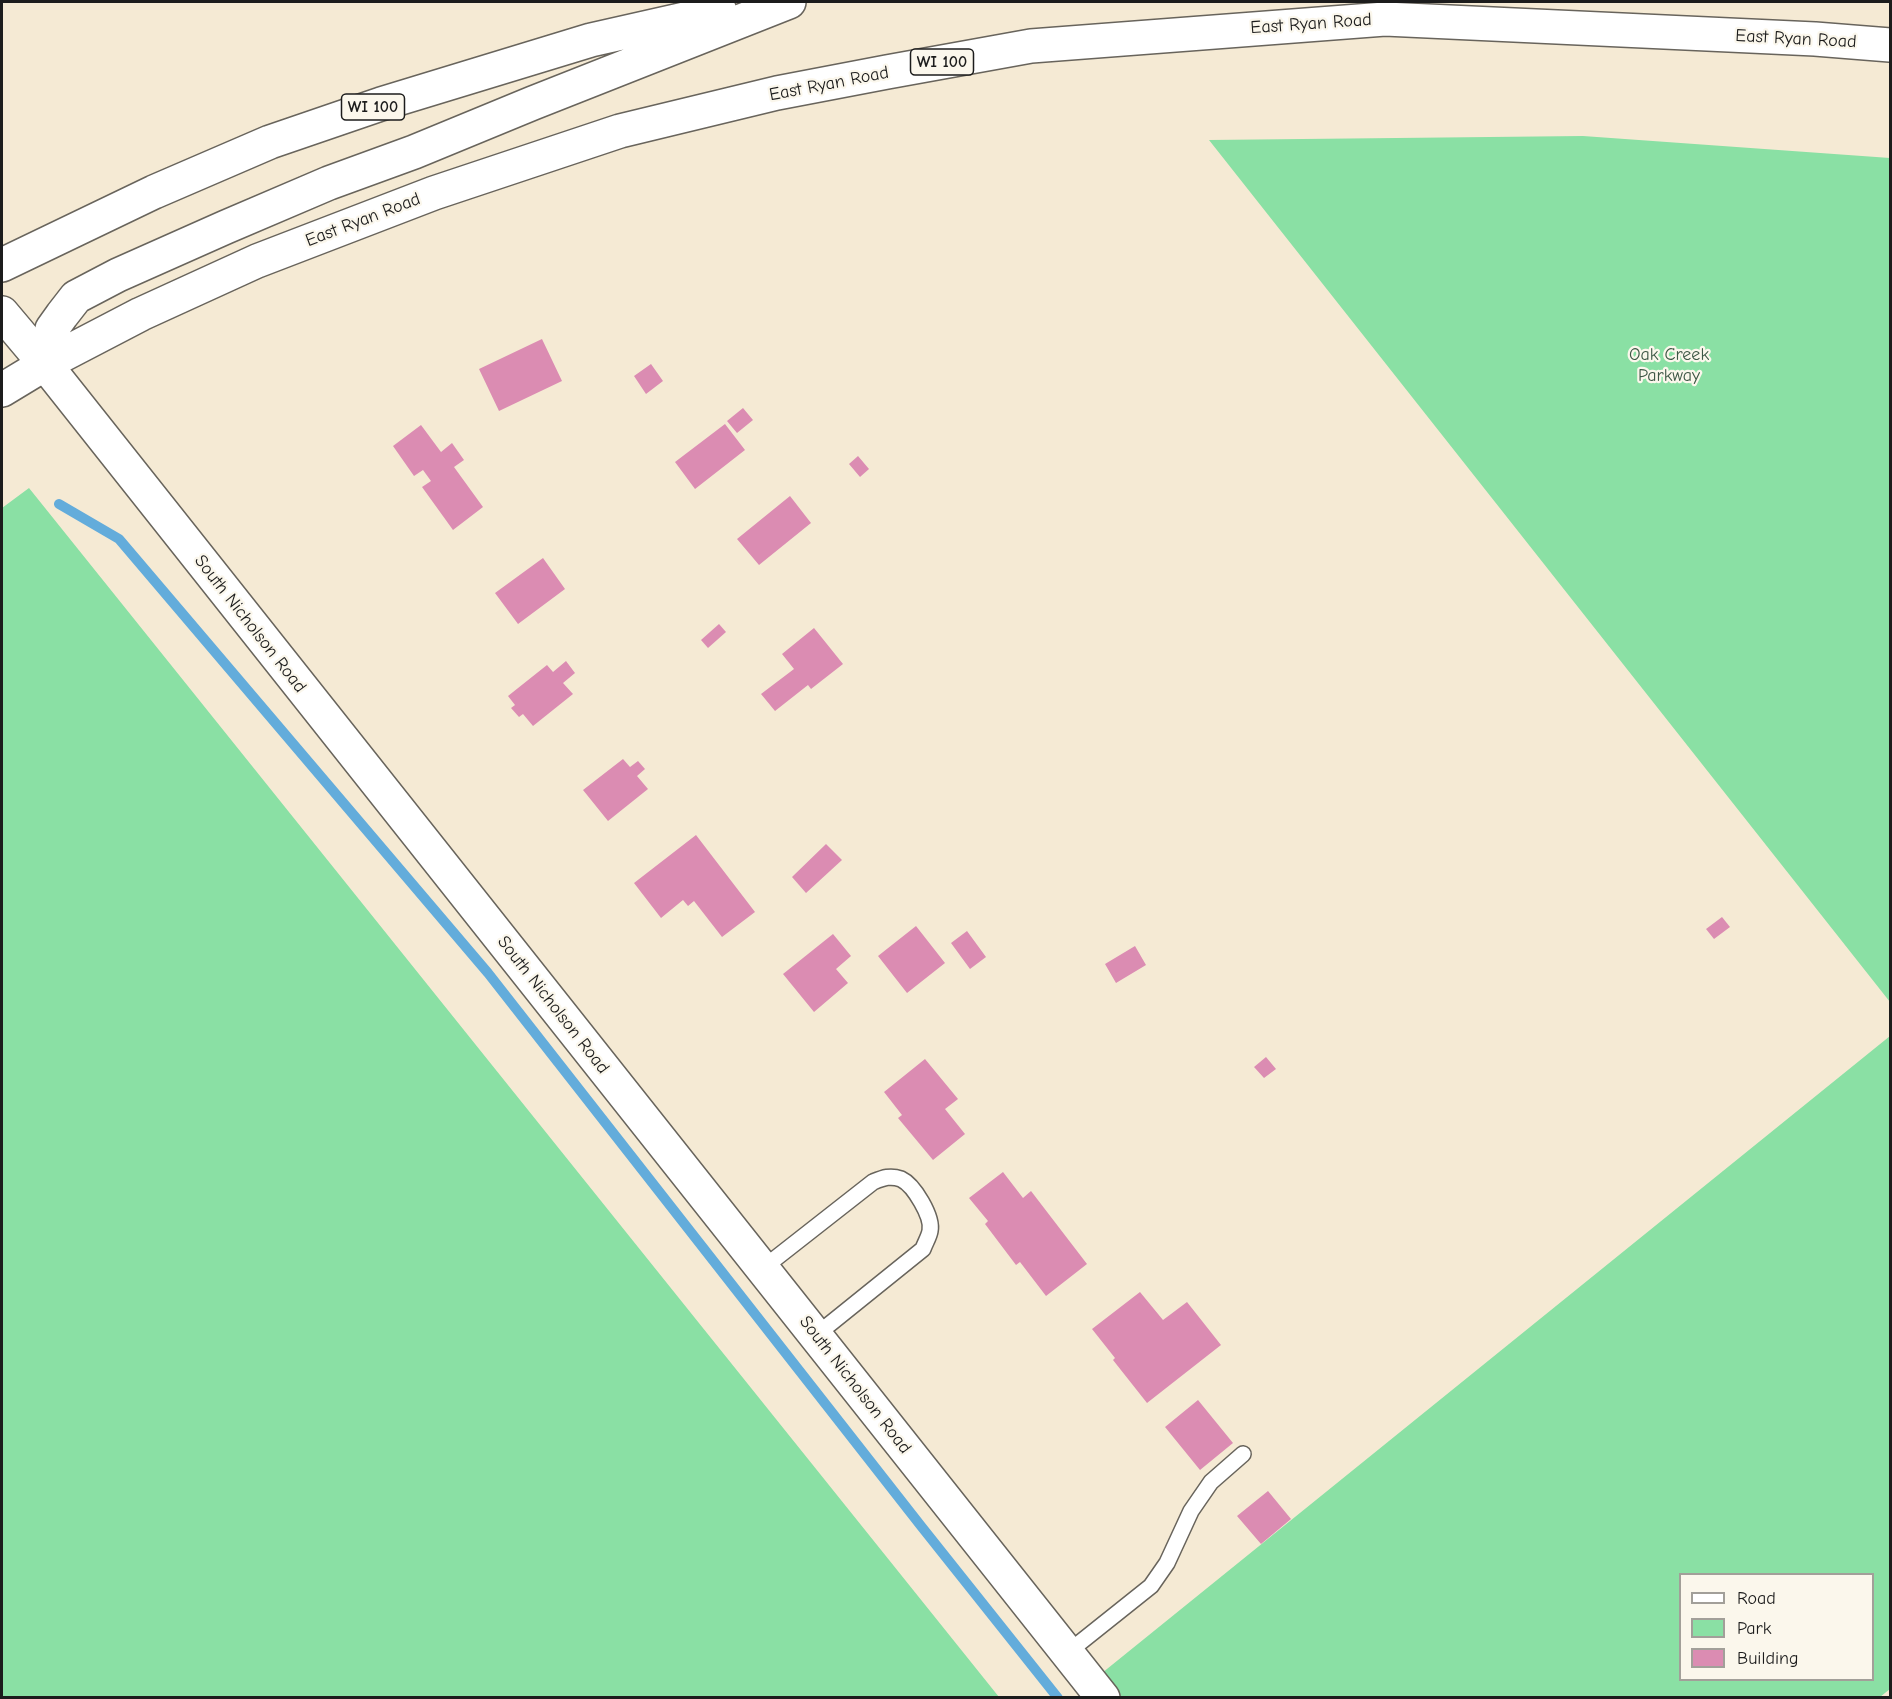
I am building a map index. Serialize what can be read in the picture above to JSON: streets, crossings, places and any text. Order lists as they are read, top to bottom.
{
  "streets": {
    "main road": ["East Ryan Road", "WI 100", "South Nicholson Road"]
  },
  "crossings": [
    ["East Ryan Road", "South Nicholson Road"]
  ],
  "parks": ["Oak Creek Parkway"],
  "legend": ["Road", "Park", "Building"]
}
